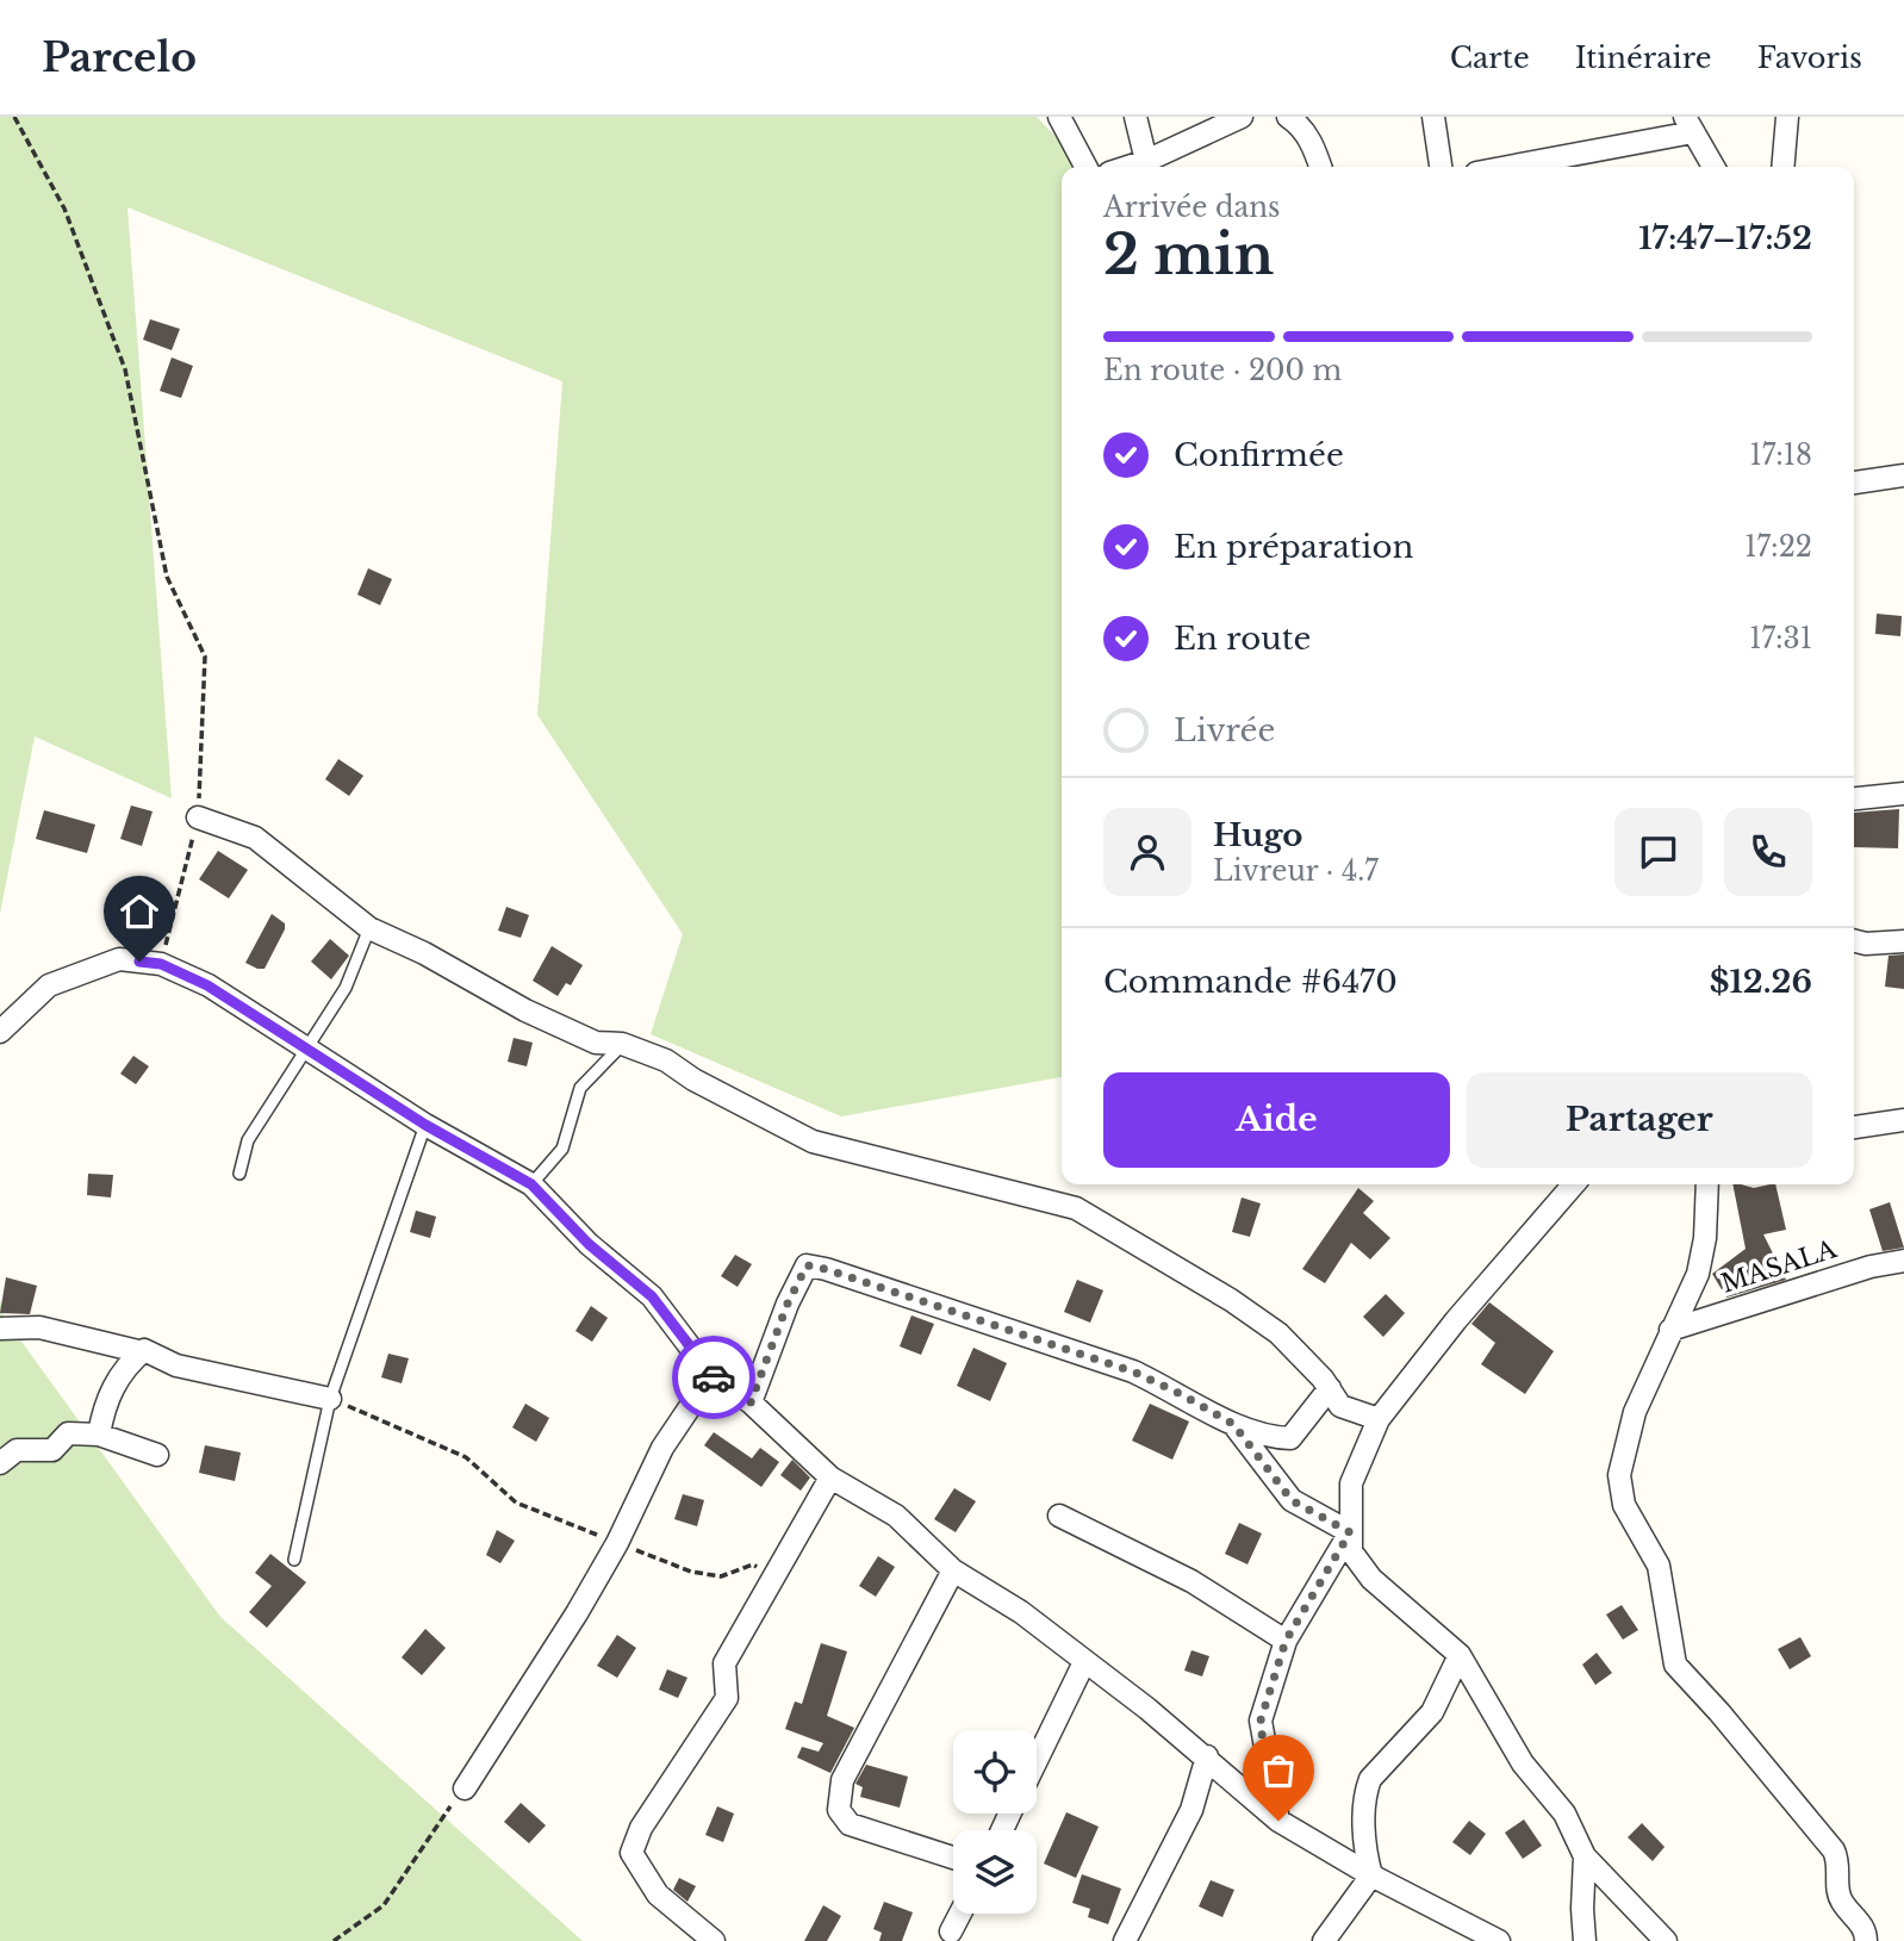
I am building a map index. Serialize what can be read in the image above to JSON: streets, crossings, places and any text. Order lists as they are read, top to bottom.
{
  "streets": {
    "street": ["MASALA"]
  },
  "page": {
    "header": "Parcelo",
    "nav": ["Carte", "Itinéraire", "Favoris"],
    "heading": ["2 min", "Arrivée dans", "17:47–17:52"],
    "panel": [
      "Hugo",
      "Livreur · 4.7",
      "Commande #6470",
      "$12.26"
    ],
    "bar": "En route · 200 m",
    "list": [
      ["Confirmée", "17:18"],
      ["En préparation", "17:22"],
      ["En route", "17:31"],
      "Livrée"
    ],
    "buttons": ["Aide", "Partager"]
  }
}
